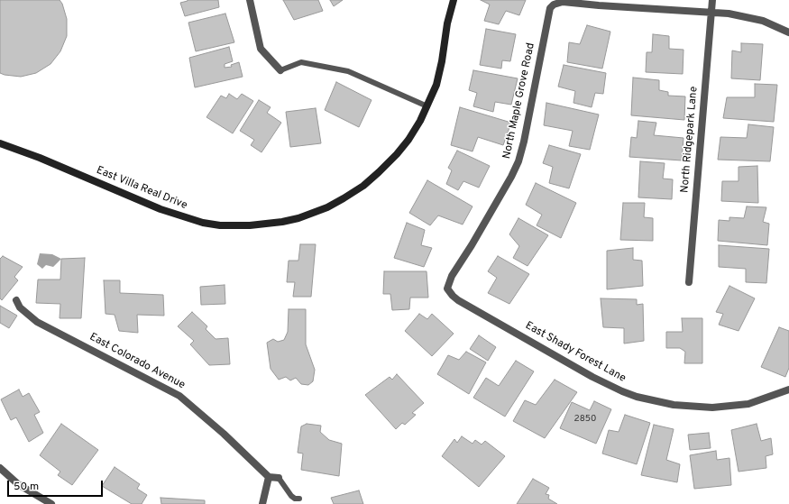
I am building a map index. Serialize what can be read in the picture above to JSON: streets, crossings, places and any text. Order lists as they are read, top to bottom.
{
  "streets": {
    "street": [
      "North Maple Grove Road",
      "North Ridgepark Lane",
      "East Villa Real Drive",
      "East Shady Forest Lane",
      "East Colorado Avenue"
    ]
  },
  "crossings": [
    ["North Maple Grove Road", "North Ridgepark Lane"],
    ["North Maple Grove Road", "East Shady Forest Lane"]
  ],
  "house_numbers": ["2850"],
  "scale_bar": "50 m"
}
